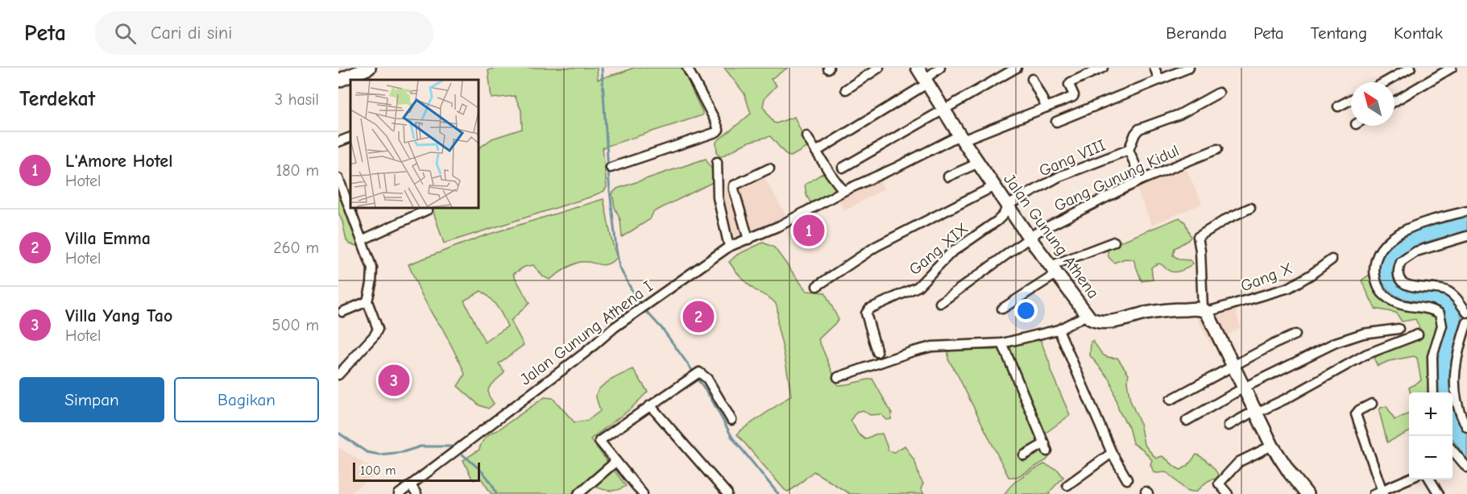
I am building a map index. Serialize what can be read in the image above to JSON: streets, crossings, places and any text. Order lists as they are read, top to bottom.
{
  "streets": {
    "street": [
      "Gang VIII",
      "Gang Gunung Kidul",
      "Jalan Gunung Athena",
      "Gang XIX",
      "Gang X",
      "Jalan Gunung Athena I"
    ]
  },
  "crossings": [
    ["Gang VIII", "Gang Gunung Kidul"],
    ["Gang VIII", "Jalan Gunung Athena"],
    ["Gang VIII", "Gang XIX"],
    ["Gang Gunung Kidul", "Jalan Gunung Athena"],
    ["Jalan Gunung Athena", "Gang XIX"],
    ["Jalan Gunung Athena", "Gang X"],
    ["Jalan Gunung Athena", "Jalan Gunung Athena I"]
  ],
  "scale_bar": "100 m",
  "north": "top left",
  "page": {
    "header": "Peta",
    "search": "Cari di sini",
    "nav": [
      "Beranda",
      "Peta",
      "Tentang",
      "Kontak"
    ],
    "heading": ["Terdekat", "3 hasil"],
    "list": [
      {
        "mark": "1",
        "name": "L'Amore Hotel",
        "note": "Hotel",
        "value": "180 m"
      },
      {
        "mark": "2",
        "name": "Villa Emma",
        "note": "Hotel",
        "value": "260 m"
      },
      {
        "mark": "3",
        "name": "Villa Yang Tao",
        "note": "Hotel",
        "value": "500 m"
      }
    ],
    "pins": ["1", "2", "3"],
    "buttons": ["Simpan", "Bagikan"],
    "map_buttons": ["+", "−"],
    "scale": "100 m"
  }
}
